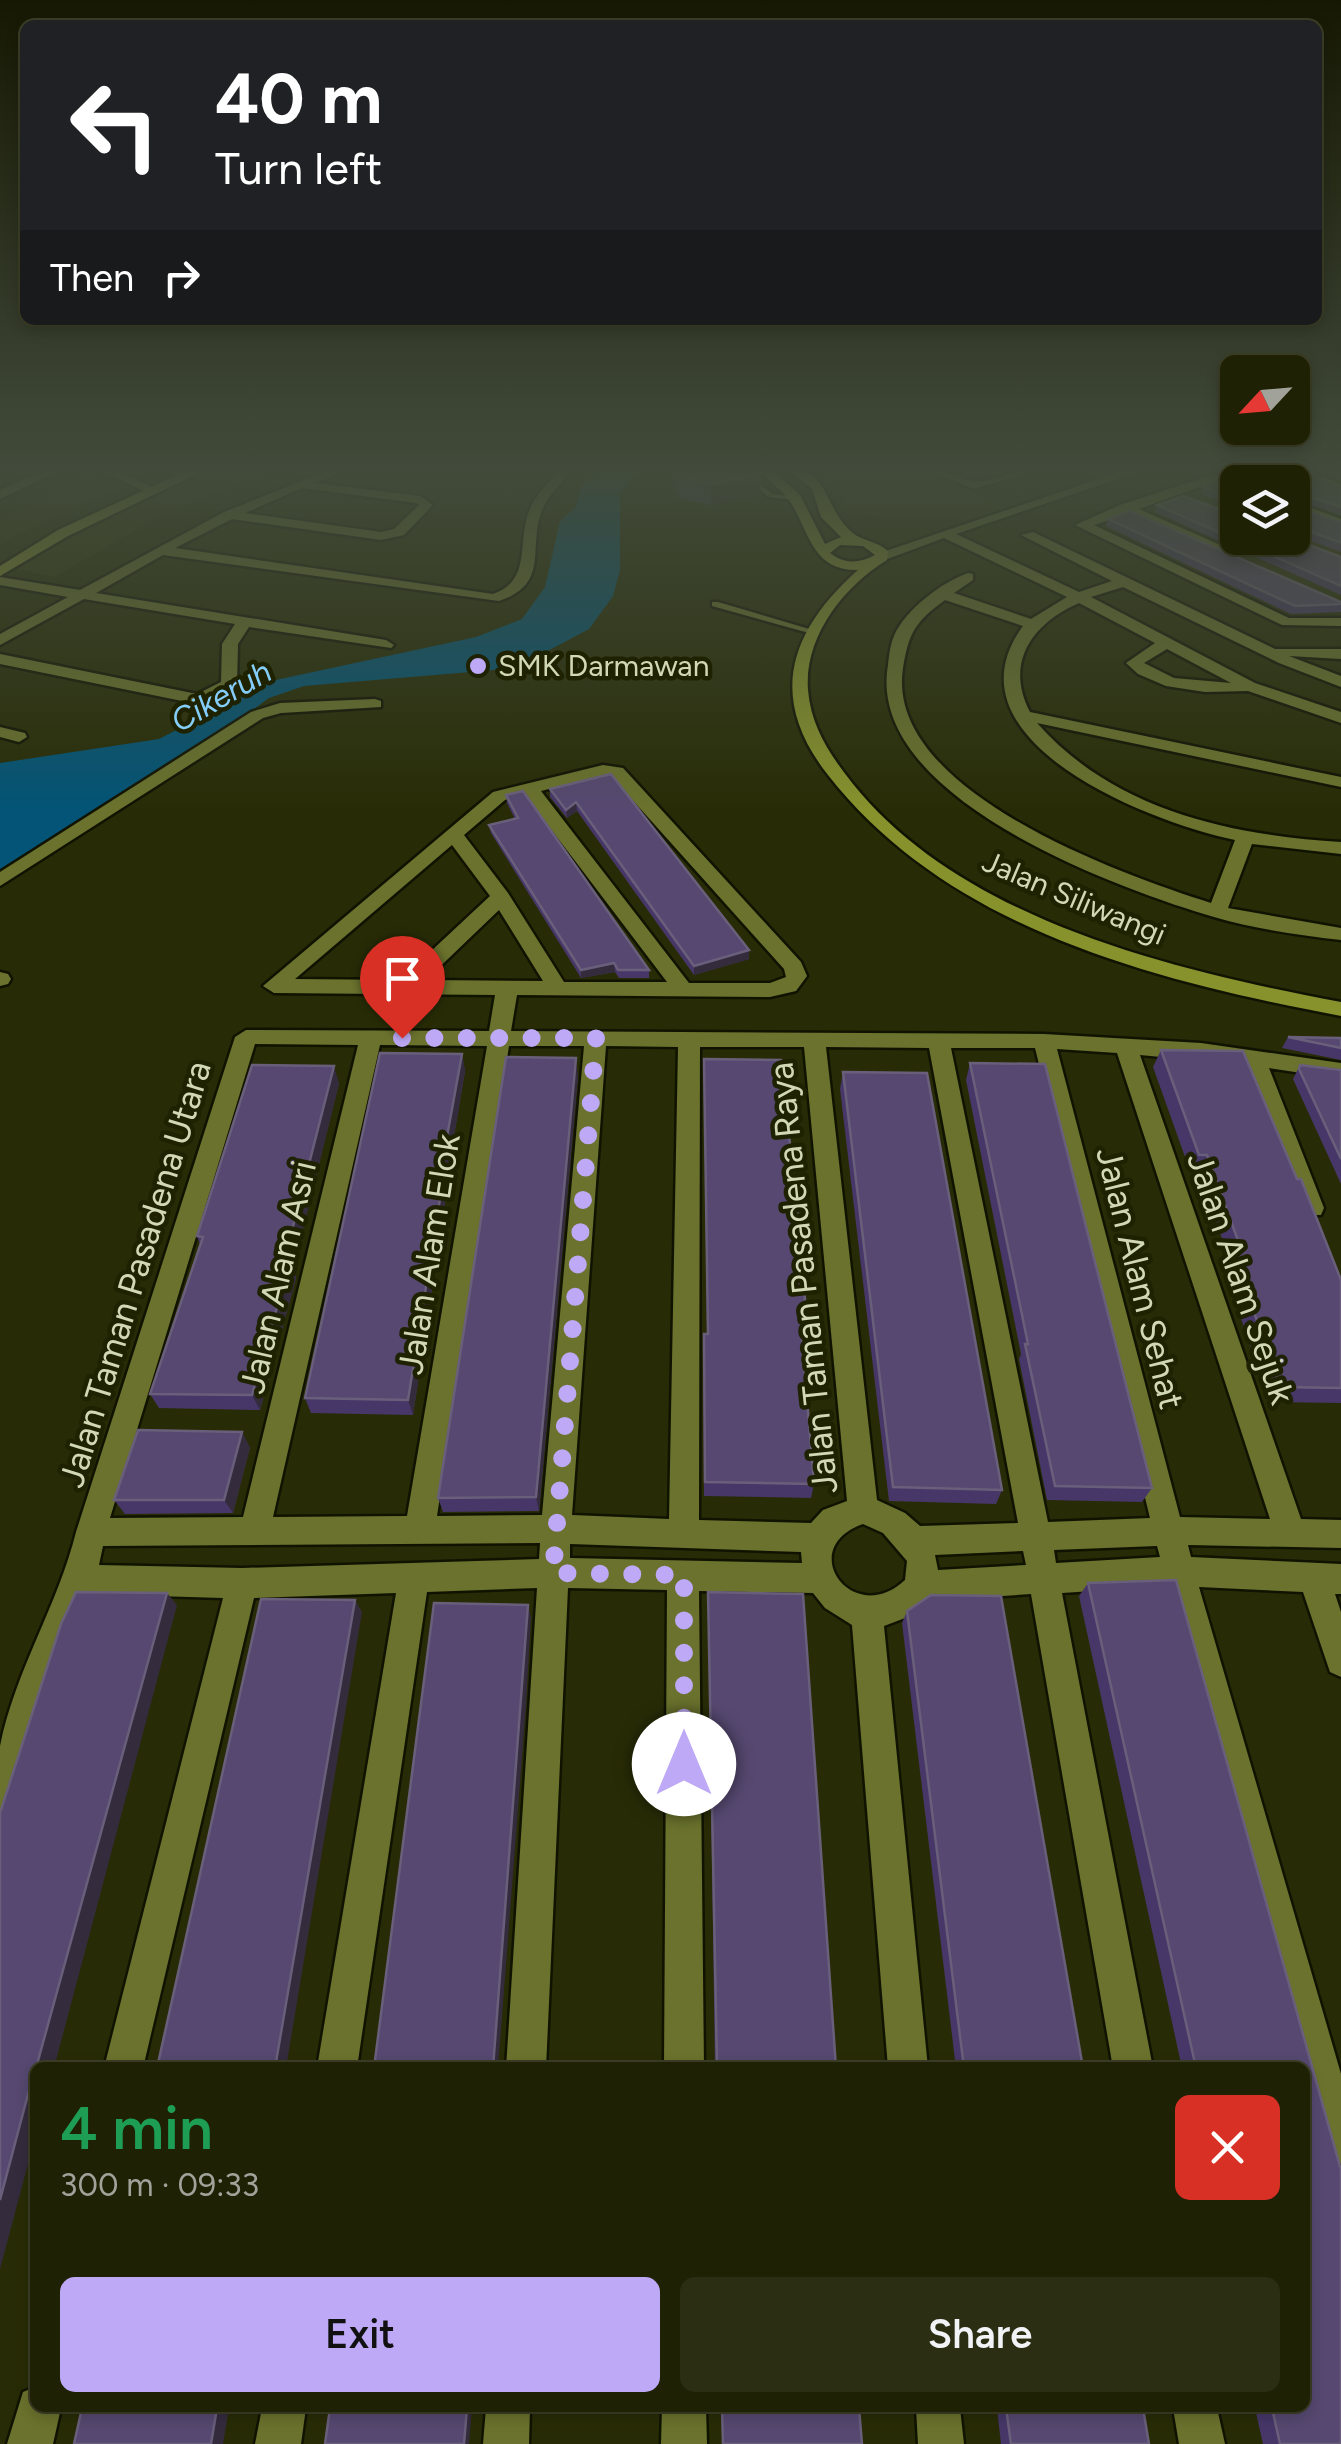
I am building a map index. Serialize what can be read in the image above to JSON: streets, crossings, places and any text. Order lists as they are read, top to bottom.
{
  "streets": {
    "main road": ["Jalan Siliwangi"],
    "street": [
      "Jalan Alam Elok",
      "Jalan Taman Pasadena Utara",
      "Jalan Alam Asri",
      "Jalan Taman Pasadena Raya",
      "Jalan Alam Sehat",
      "Jalan Alam Sejuk"
    ]
  },
  "crossings": [
    ["Jalan Taman Pasadena Utara", "Jalan Alam Asri"]
  ],
  "water": ["Cikeruh"],
  "places": ["SMK Darmawan"],
  "north": "bottom left",
  "page": {
    "turn": ["40 m", "Turn left"],
    "then": "Then",
    "heading": ["4 min", "300 m · 09:33"],
    "buttons": ["Exit", "Share"]
  }
}
